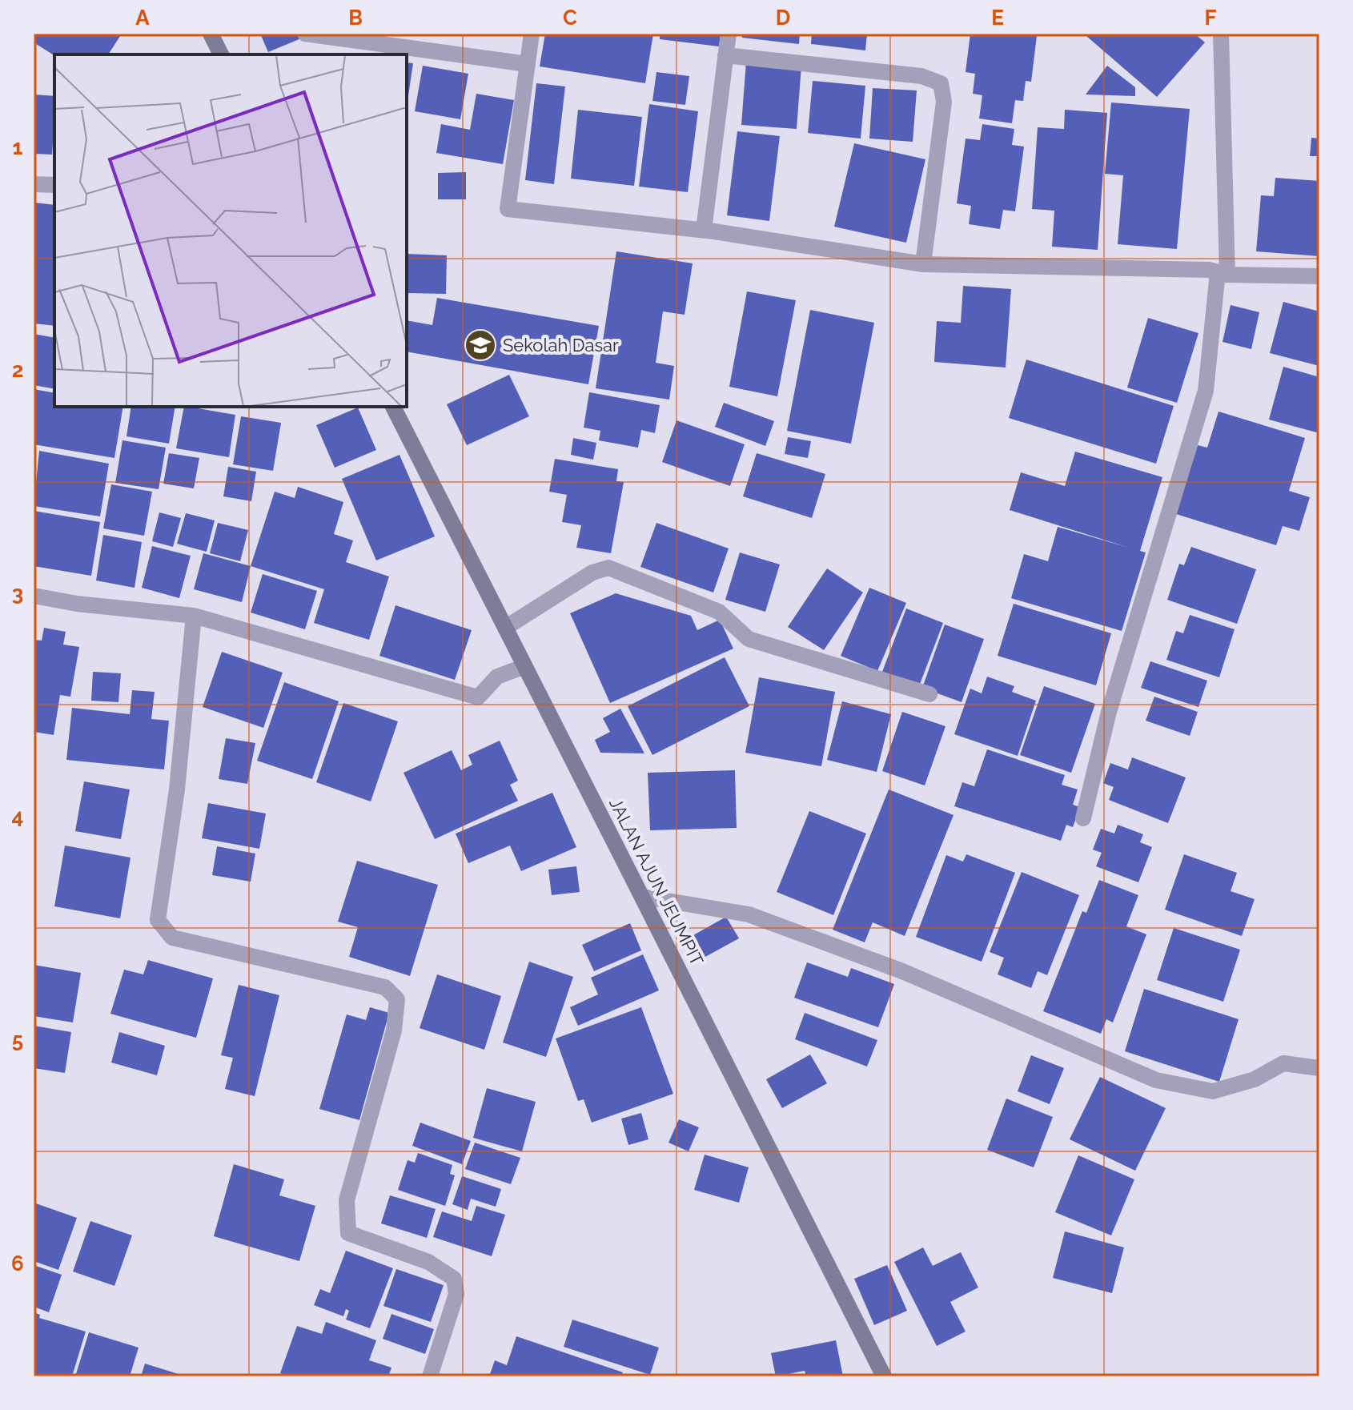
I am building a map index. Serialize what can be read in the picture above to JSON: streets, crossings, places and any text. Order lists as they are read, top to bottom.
{
  "streets": {
    "street": ["JALAN AJUN JEUMPIT"]
  },
  "places": {
    "school or university": ["Sekolah Dasar"]
  },
  "grid": {
    "columns": [
      "A",
      "B",
      "C",
      "D",
      "E",
      "F"
    ],
    "rows": [
      "1",
      "2",
      "3",
      "4",
      "5",
      "6"
    ]
  }
}
